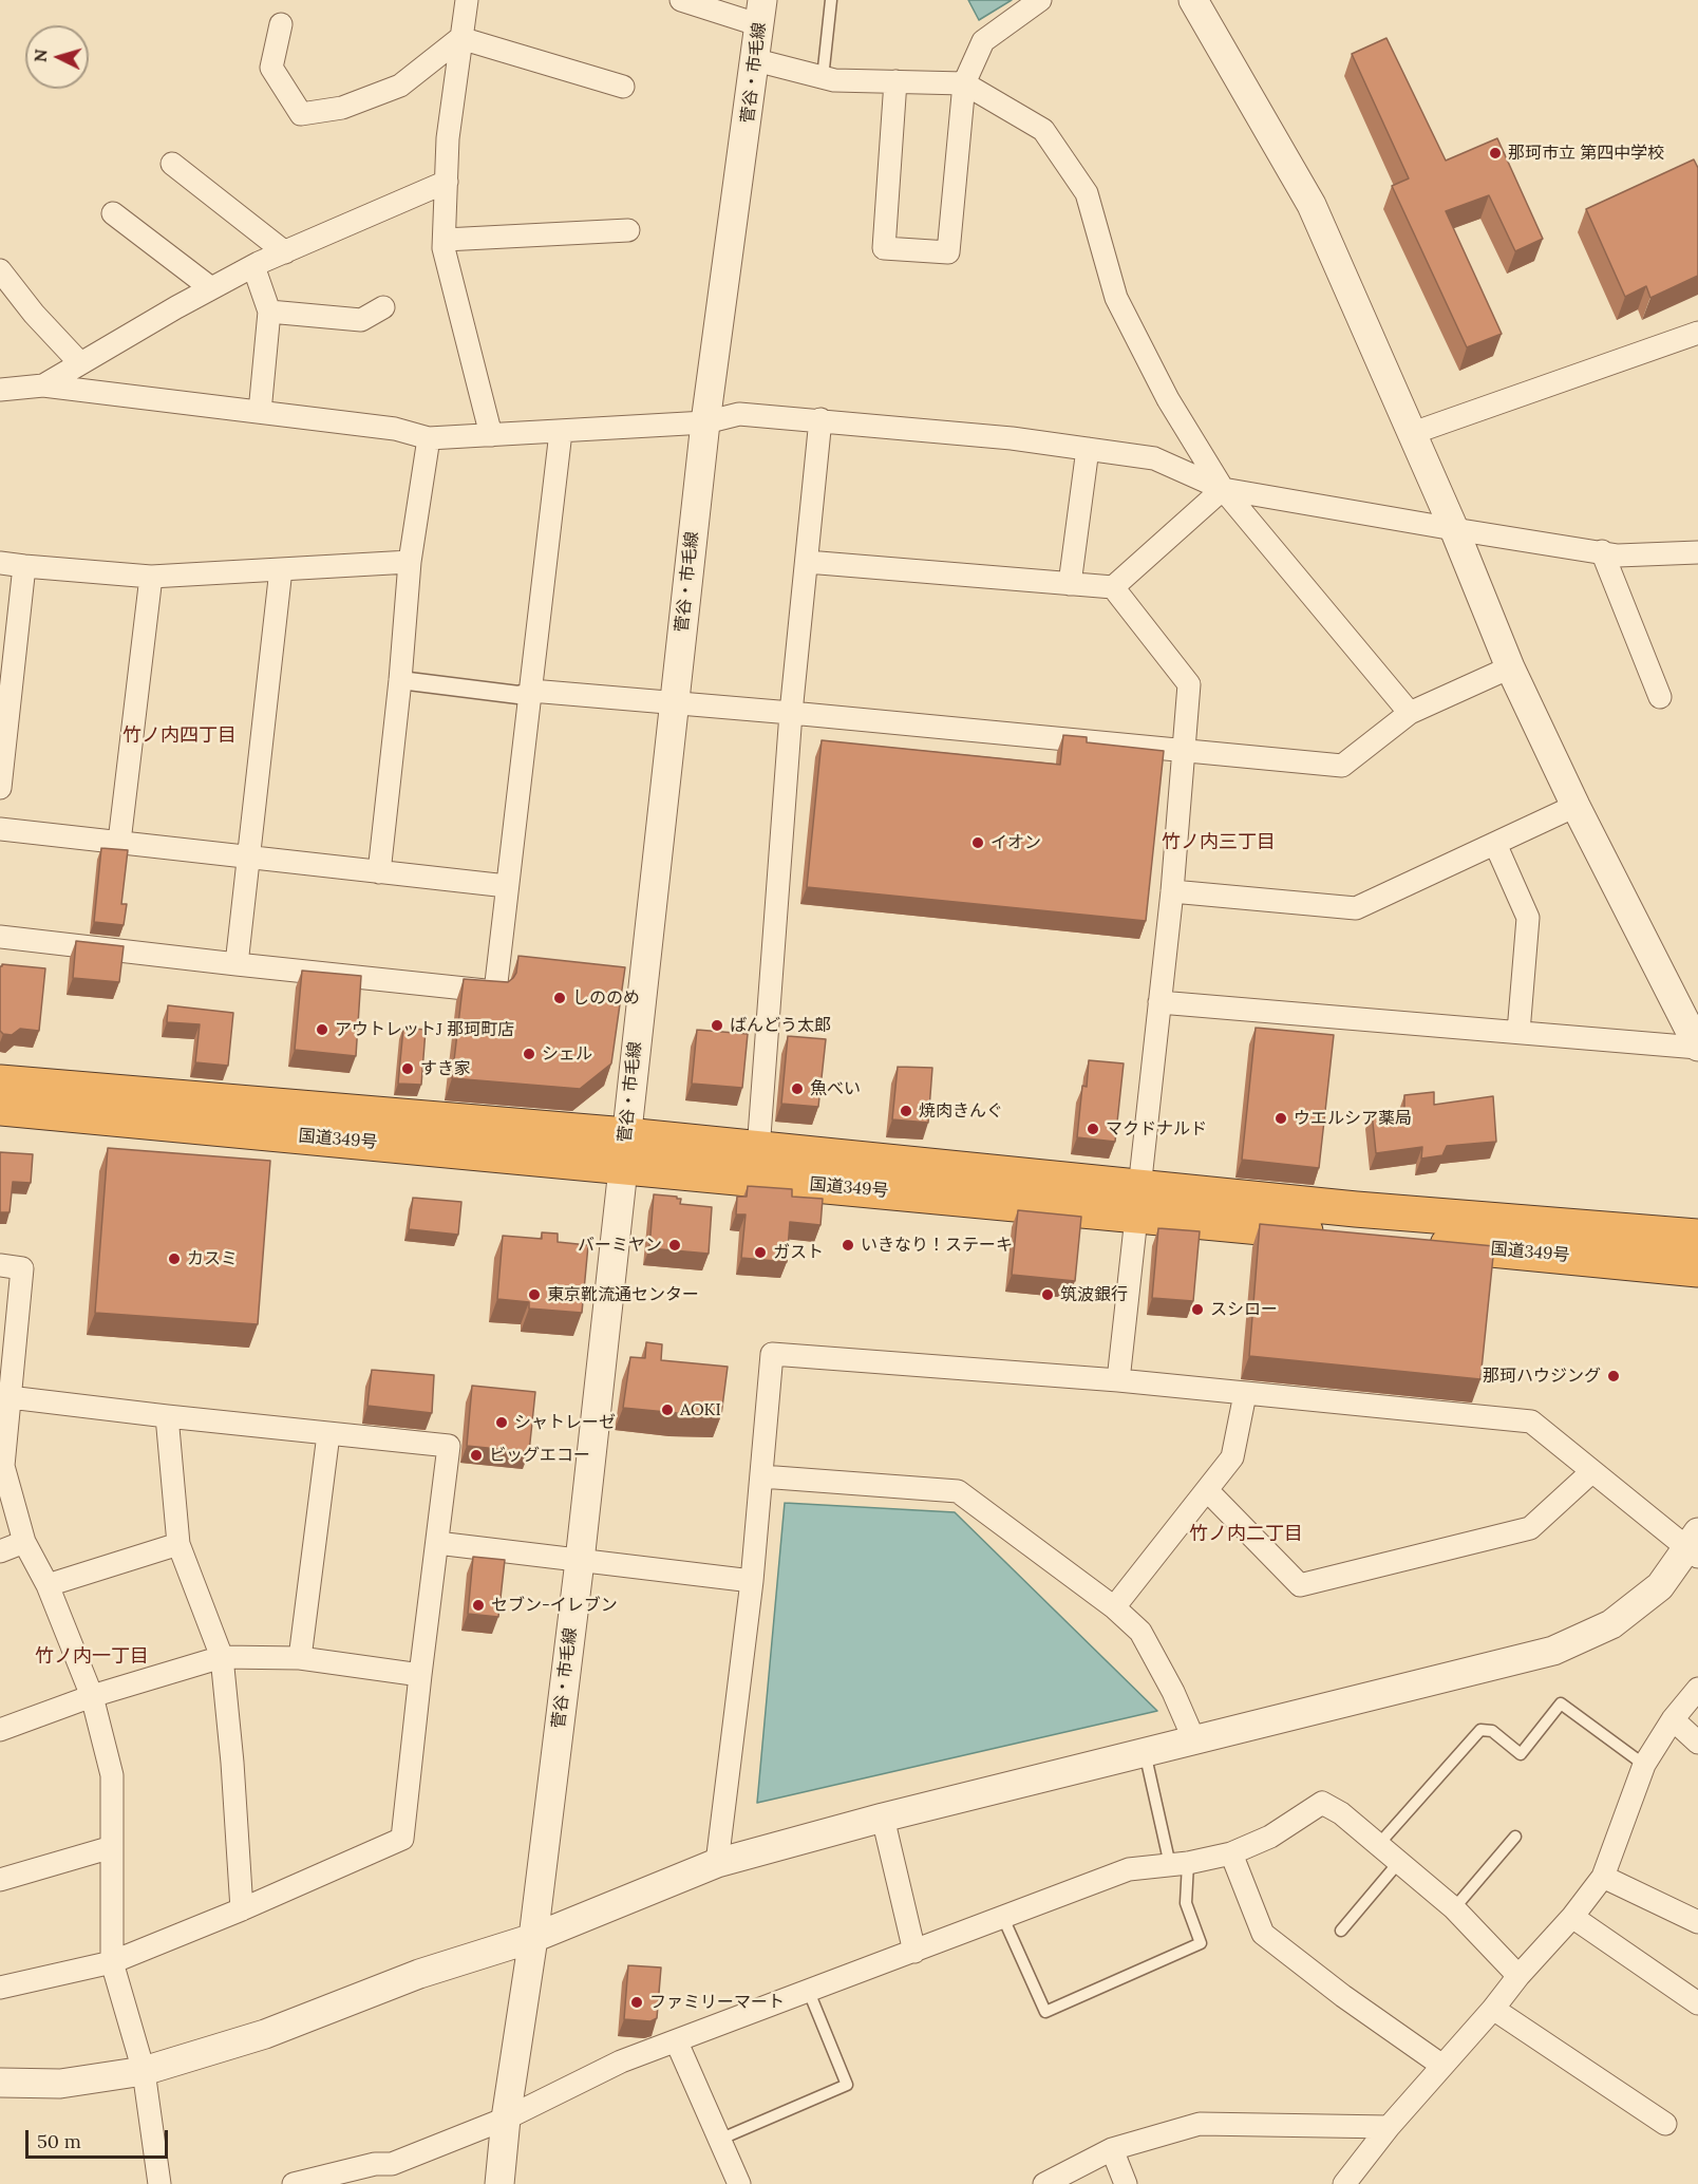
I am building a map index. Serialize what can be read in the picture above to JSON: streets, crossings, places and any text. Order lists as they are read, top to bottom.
{
  "streets": {
    "highway": ["国道349号"],
    "street": ["菅谷・市毛線"]
  },
  "crossings": [
    ["菅谷・市毛線", "国道349号"]
  ],
  "districts": [
    "竹ノ内四丁目",
    "竹ノ内三丁目",
    "竹ノ内二丁目",
    "竹ノ内一丁目"
  ],
  "places": [
    "那珂市立 第四中学校",
    "イオン",
    "しののめ",
    "ばんどう太郎",
    "アウトレットJ 那珂町店",
    "シェル",
    "すき家",
    "魚べい",
    "焼肉きんぐ",
    "ウエルシア薬局",
    "マクドナルド",
    "バーミヤン",
    "いきなり！ステーキ",
    "ガスト",
    "カスミ",
    "東京靴流通センター",
    "筑波銀行",
    "スシロー",
    "那珂ハウジング",
    "AOKI",
    "シャトレーゼ",
    "ビッグエコー",
    "セブン-イレブン",
    "ファミリーマート"
  ],
  "scale_bar": "50 m",
  "north": "left"
}
